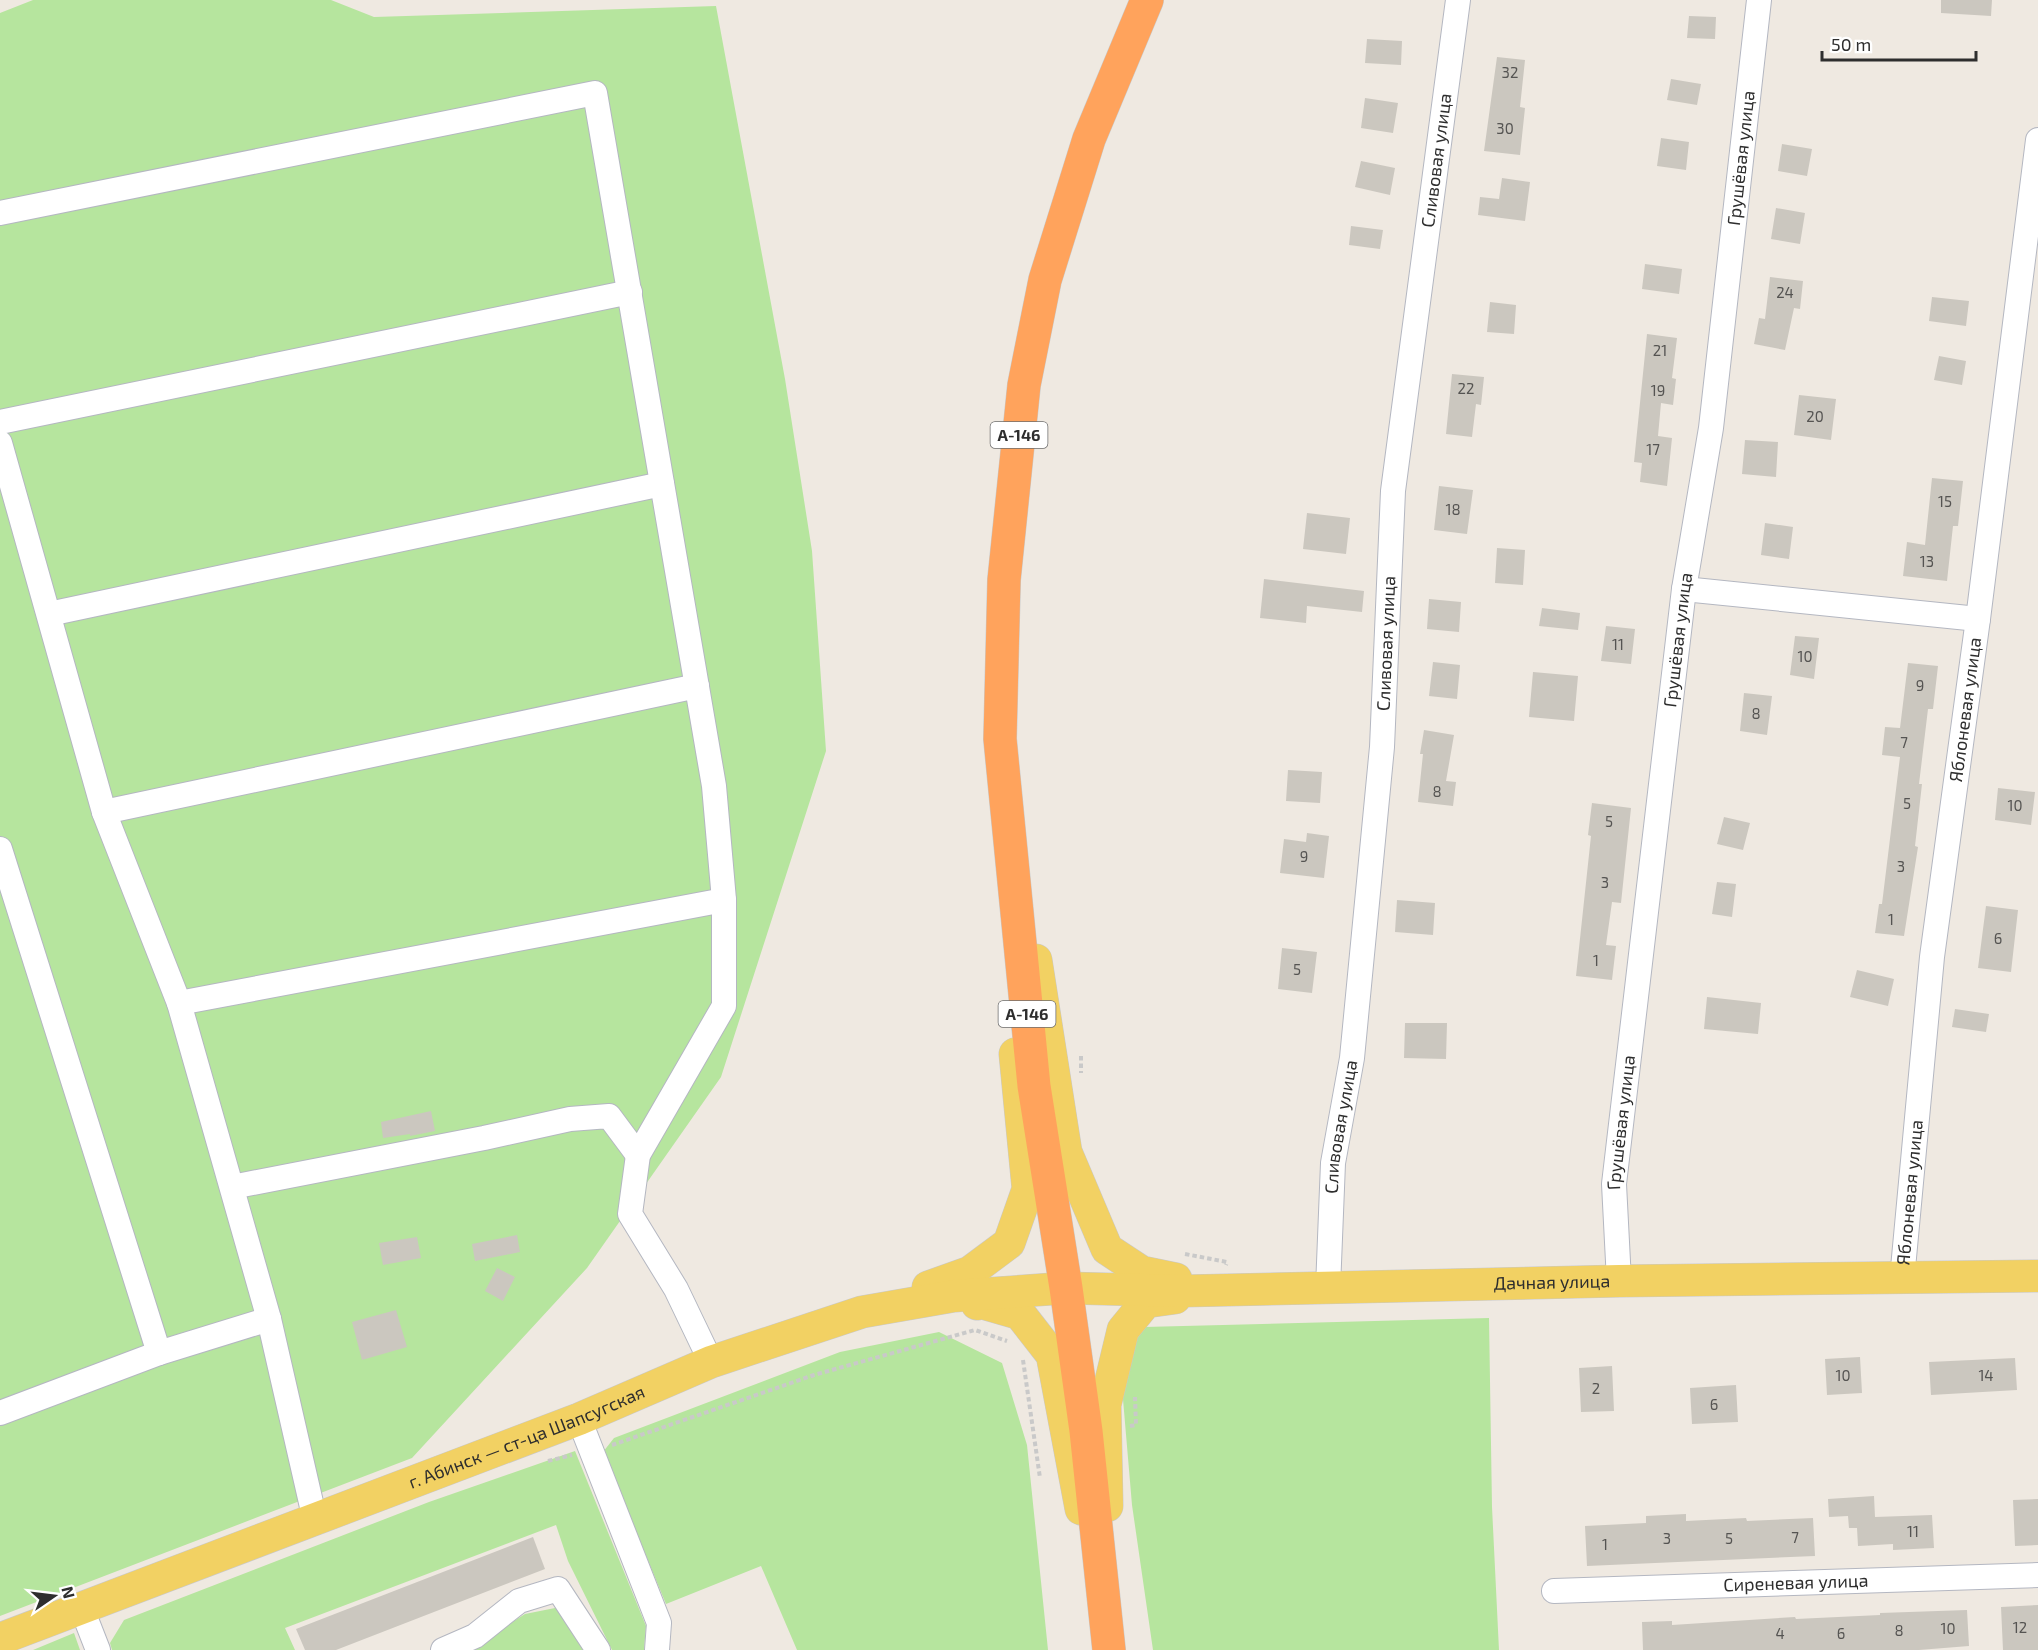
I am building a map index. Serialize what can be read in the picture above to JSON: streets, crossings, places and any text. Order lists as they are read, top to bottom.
{
  "streets": {
    "highway": ["А-146"],
    "main road": ["Дачная улица", "г. Абинск — ст-ца Шапсугская"],
    "street": [
      "Грушёвая улица",
      "Сливовая улица",
      "Яблоневая улица",
      "Сиреневая улица"
    ]
  },
  "crossings": [
    ["Грушёвая улица", "Дачная улица"],
    ["Сливовая улица", "Дачная улица"],
    ["А-146", "Дачная улица"],
    ["А-146", "г. Абинск — ст-ца Шапсугская"],
    ["Яблоневая улица", "Дачная улица"],
    ["Дачная улица", "г. Абинск — ст-ца Шапсугская"]
  ],
  "house_numbers": [
    "32",
    "30",
    "24",
    "21",
    "22",
    "19",
    "20",
    "17",
    "15",
    "18",
    "13",
    "11",
    "10",
    "9",
    "8",
    "7",
    "8",
    "5",
    "10",
    "5",
    "9",
    "3",
    "3",
    "1",
    "6",
    "1",
    "5",
    "10",
    "14",
    "2",
    "6",
    "11",
    "7",
    "3",
    "5",
    "1",
    "12",
    "10",
    "8",
    "4",
    "6"
  ],
  "scale_bar": "50 m",
  "north": "right"
}
